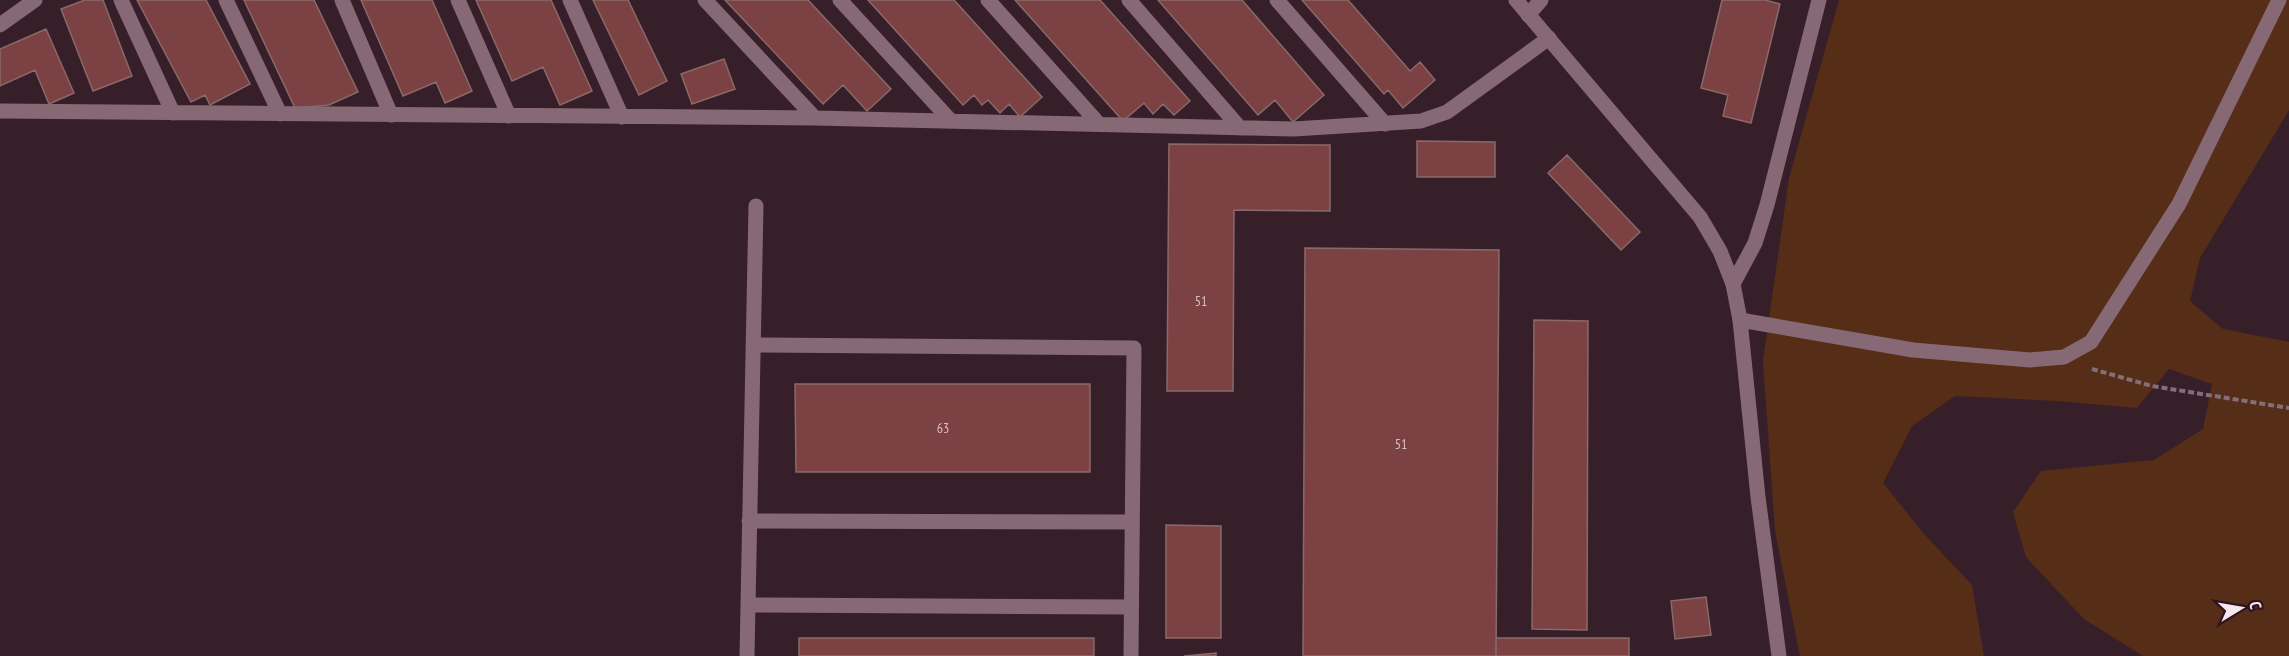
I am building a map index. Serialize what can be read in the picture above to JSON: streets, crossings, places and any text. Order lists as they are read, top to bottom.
{
  "house_numbers": ["51", "63", "51"],
  "north": "right"
}
